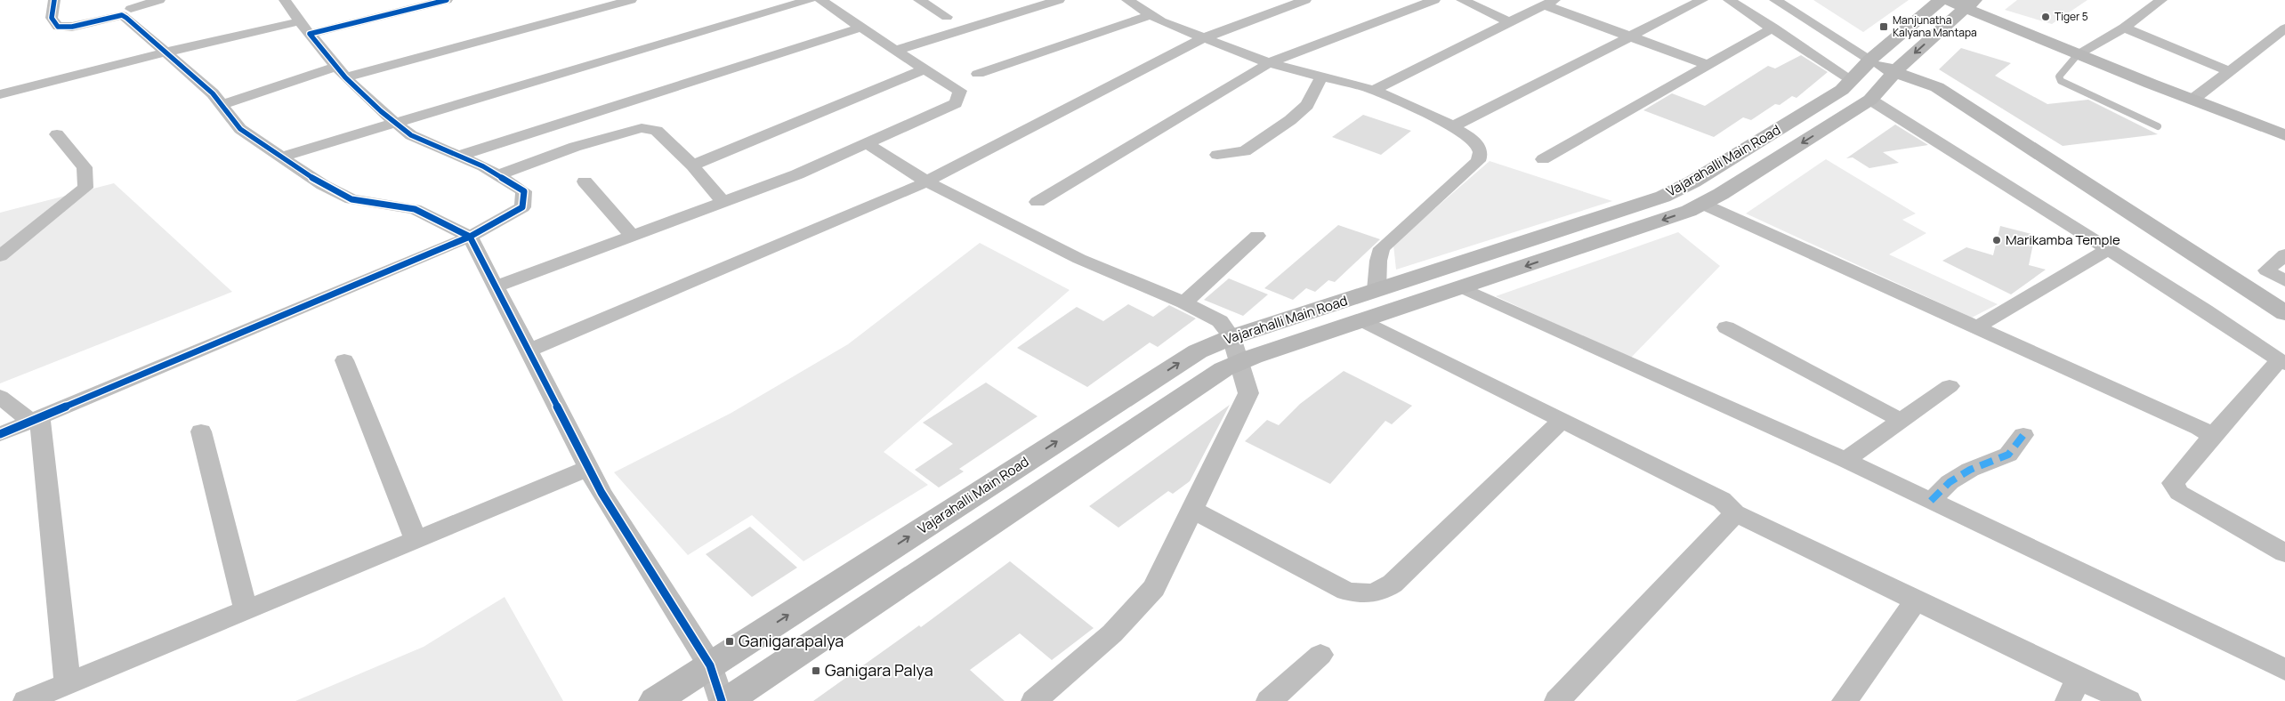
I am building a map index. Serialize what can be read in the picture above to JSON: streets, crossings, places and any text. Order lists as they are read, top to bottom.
{
  "streets": {
    "main road": ["Vajarahalli Main Road"]
  },
  "places": {
    "other": ["Tiger 5", "Marikamba Temple"],
    "transit": ["Manjunatha Kalyana Mantapa", "Ganigarapalya", "Ganigara Palya"]
  }
}
